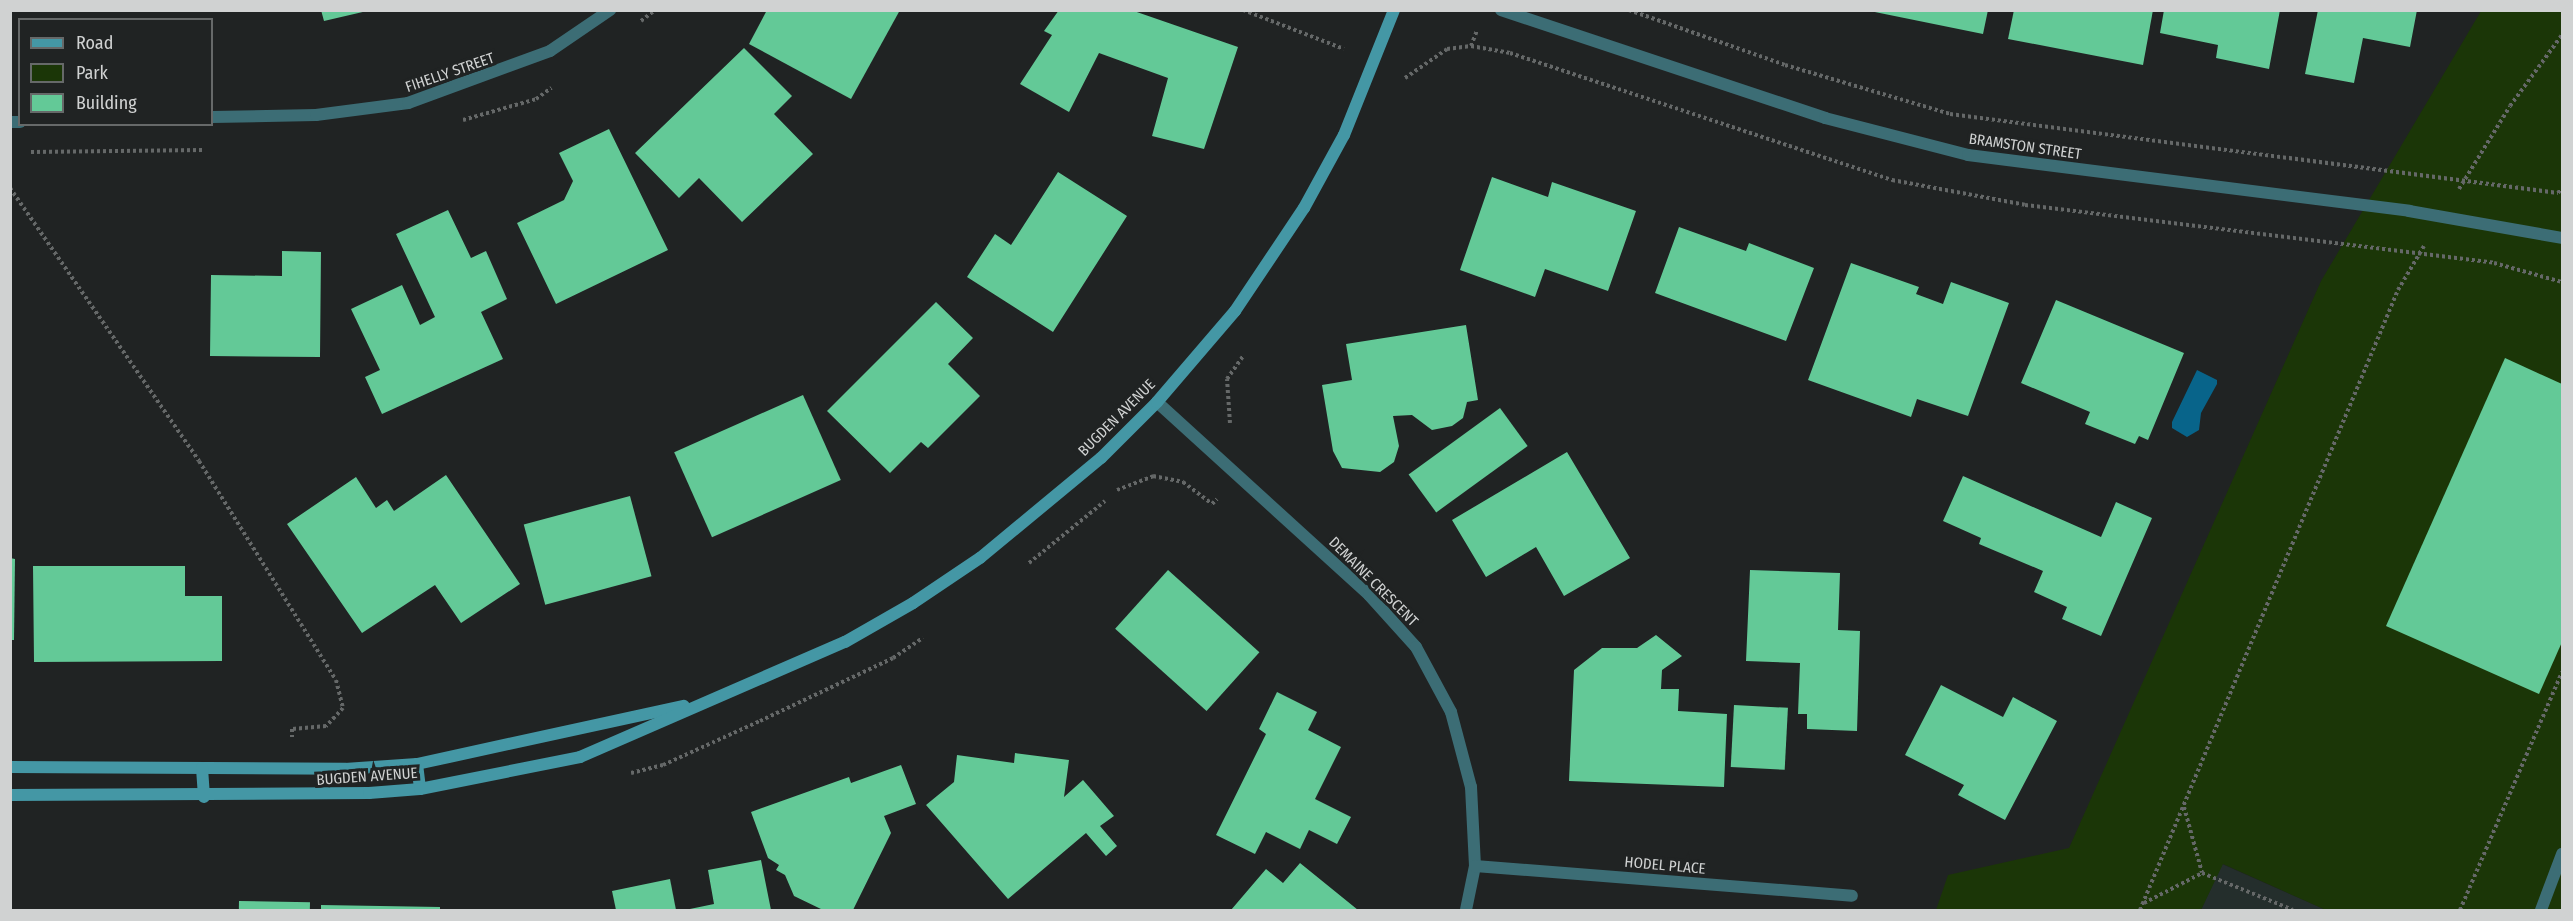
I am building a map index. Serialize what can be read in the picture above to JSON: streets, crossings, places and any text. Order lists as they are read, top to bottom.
{
  "streets": {
    "street": [
      "FIHELLY STREET",
      "BRAMSTON STREET",
      "BUGDEN AVENUE",
      "DEMAINE CRESCENT",
      "HODEL PLACE"
    ]
  },
  "crossings": [
    ["BUGDEN AVENUE", "DEMAINE CRESCENT"],
    ["DEMAINE CRESCENT", "HODEL PLACE"]
  ],
  "legend": ["Road", "Park", "Building"]
}
